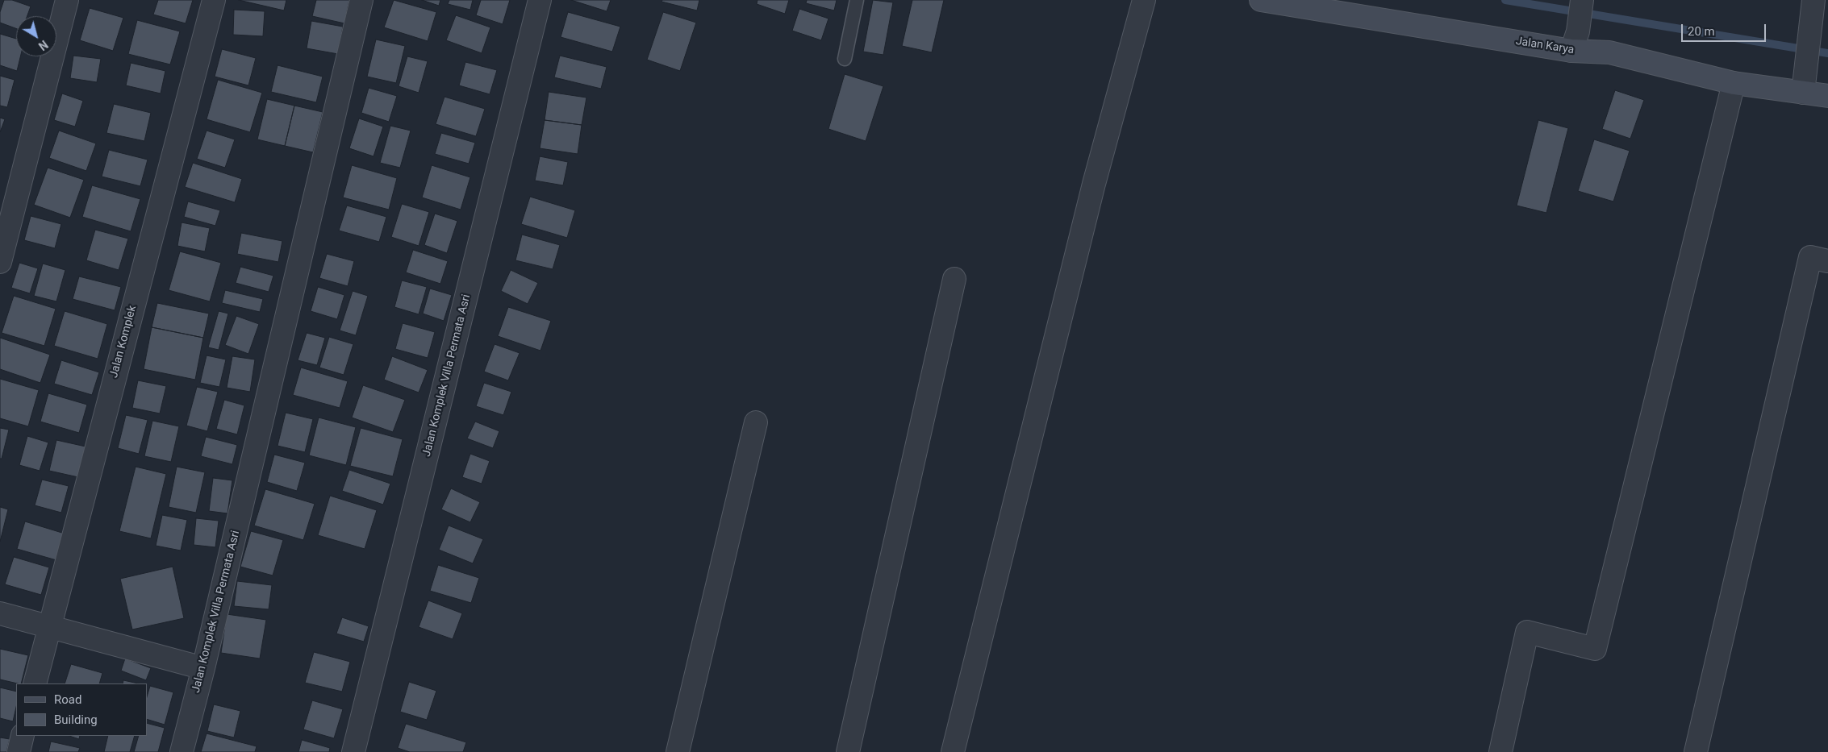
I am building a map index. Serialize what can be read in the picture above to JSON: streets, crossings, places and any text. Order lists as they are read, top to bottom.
{
  "streets": {
    "street": ["Jalan Karya", "Jalan Komplek", "Jalan Komplek Villa Permata Asri"]
  },
  "legend": ["Road", "Building"],
  "scale_bar": "20 m",
  "north": "bottom right"
}
